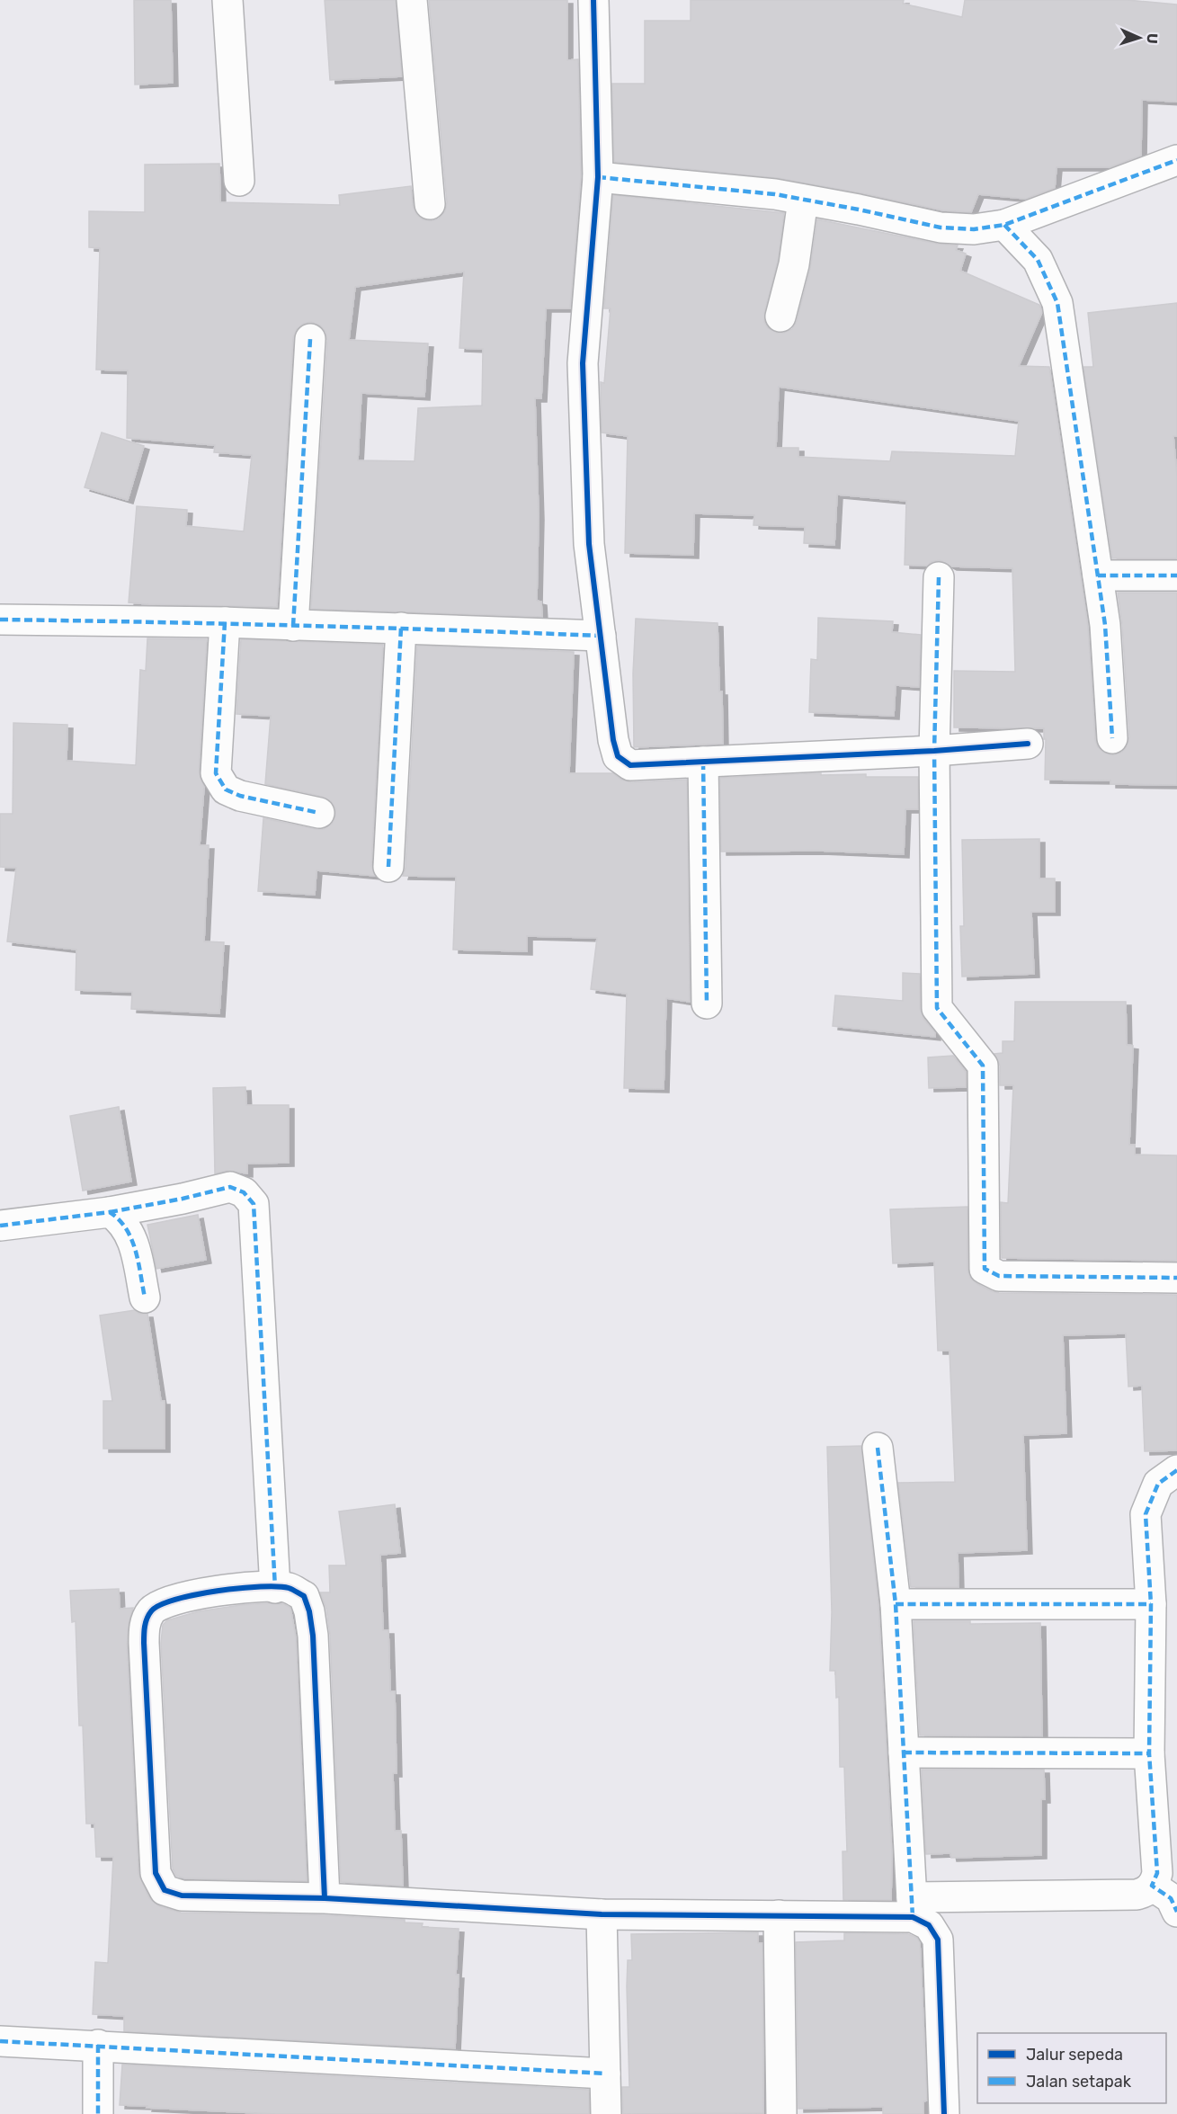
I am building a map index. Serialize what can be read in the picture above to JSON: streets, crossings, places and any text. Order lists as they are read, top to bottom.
{
  "legend": ["Jalur sepeda", "Jalan setapak"],
  "north": "right"
}
